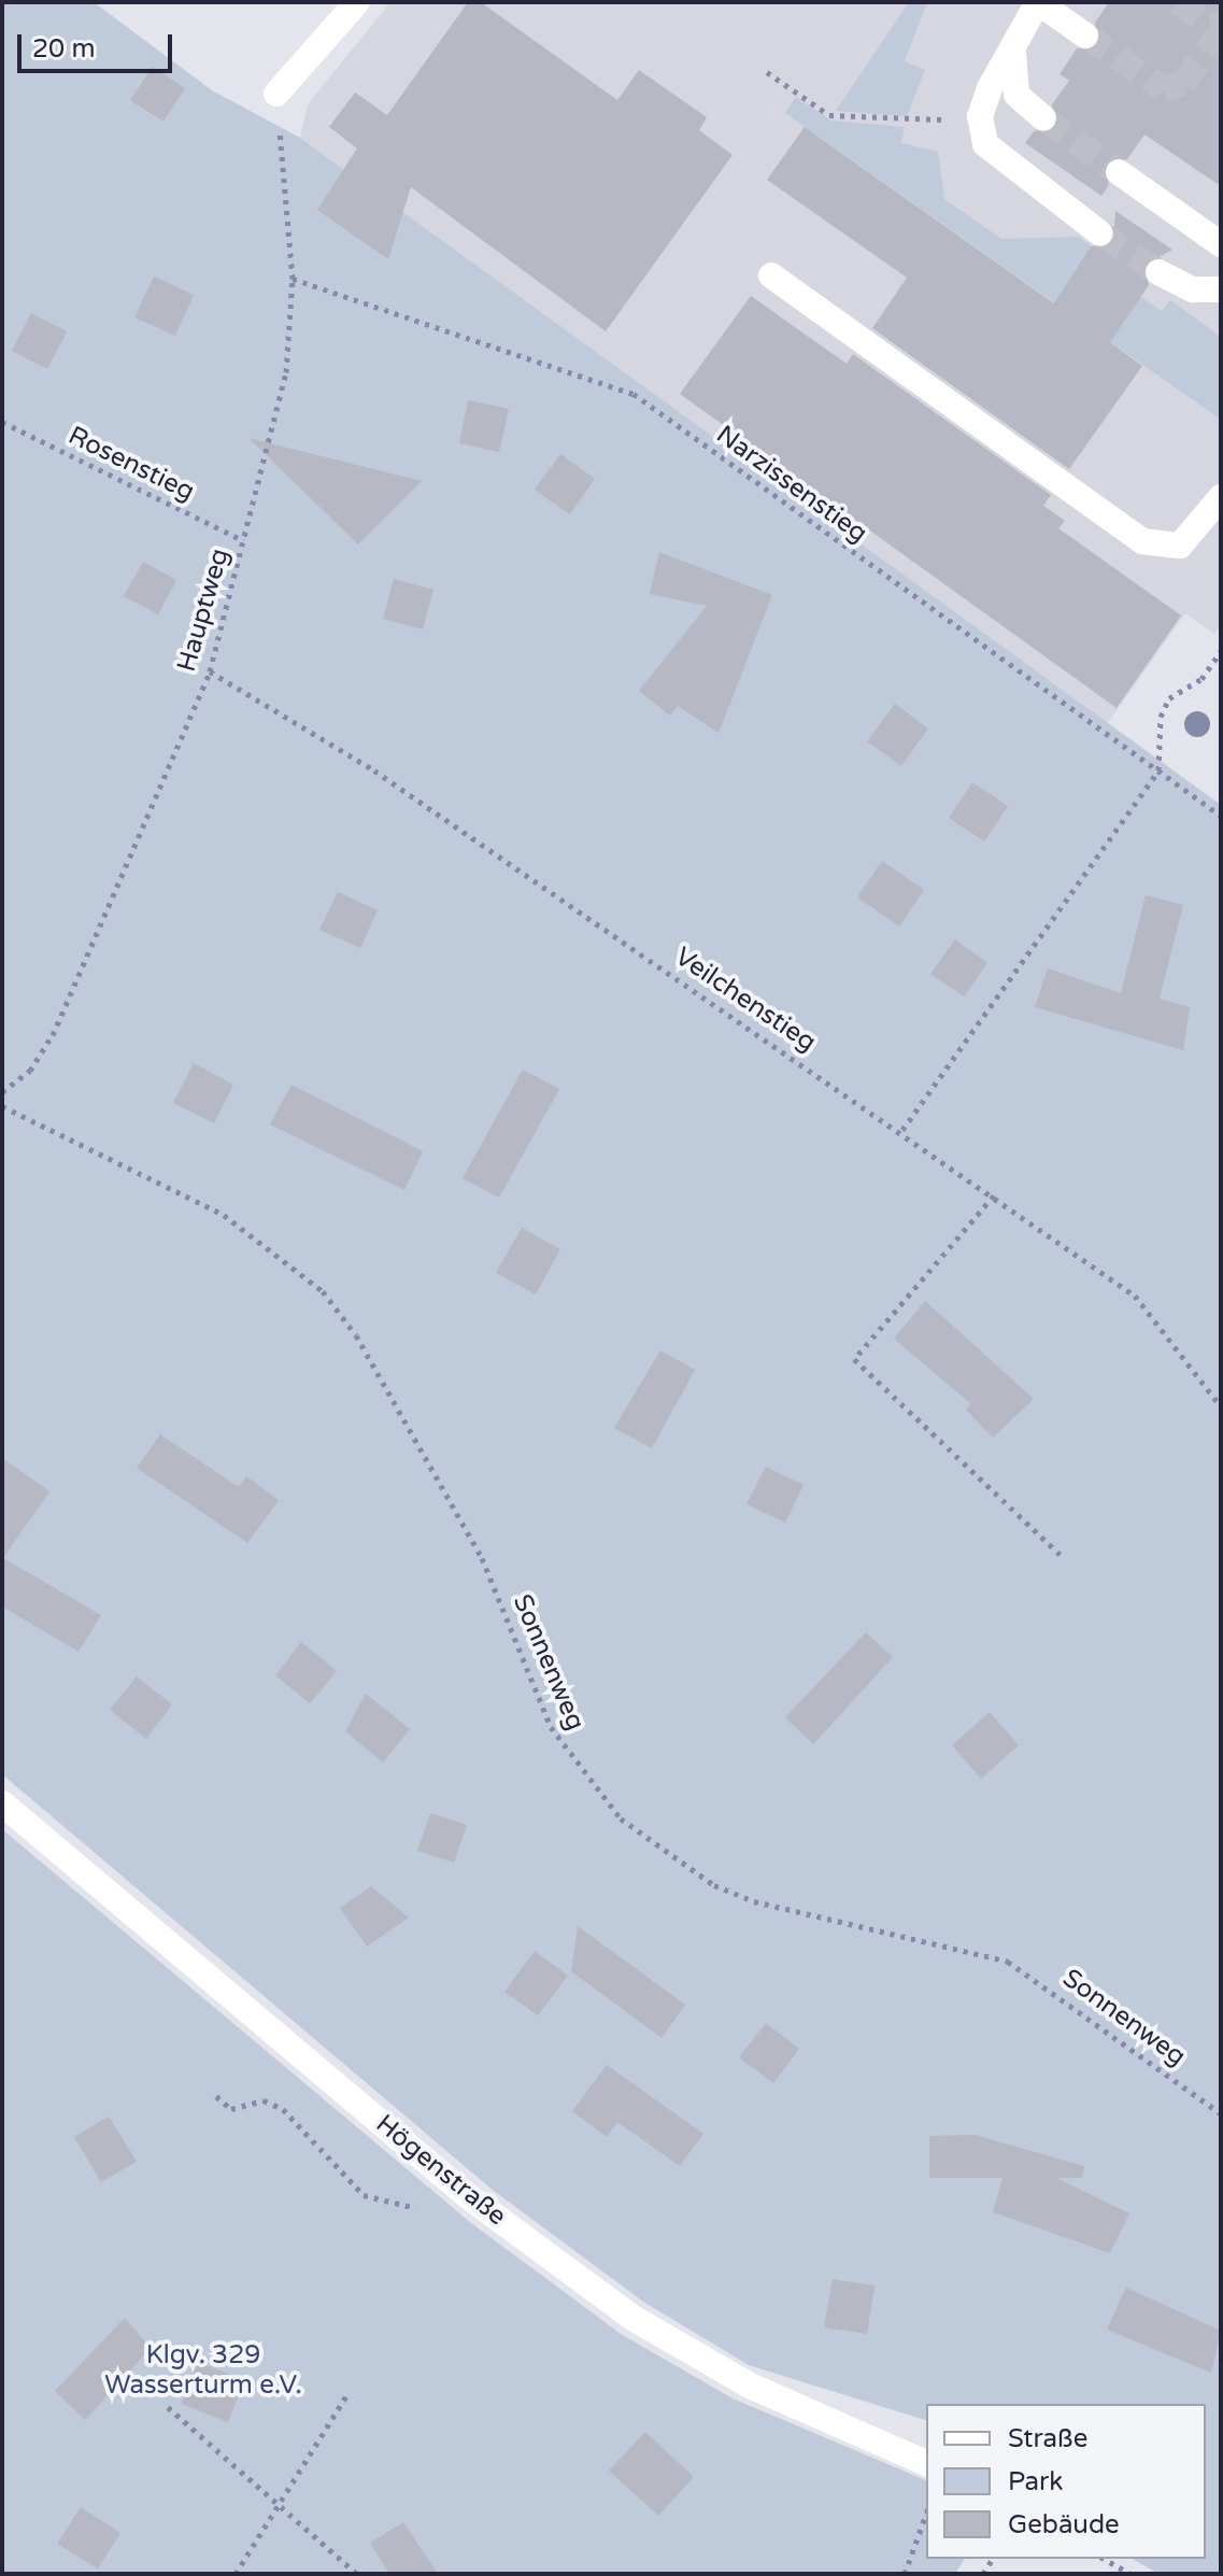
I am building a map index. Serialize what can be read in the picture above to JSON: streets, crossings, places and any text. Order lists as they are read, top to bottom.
{
  "streets": {
    "lane": ["Högenstraße"],
    "path": [
      "Rosenstieg",
      "Narzissenstieg",
      "Hauptweg",
      "Veilchenstieg",
      "Sonnenweg"
    ]
  },
  "crossings": [
    ["Rosenstieg", "Hauptweg"],
    ["Narzissenstieg", "Hauptweg"],
    ["Hauptweg", "Veilchenstieg"]
  ],
  "parks": ["Klgv. 329 Wasserturm e.V."],
  "legend": ["Straße", "Park", "Gebäude"],
  "scale_bar": "20 m"
}
